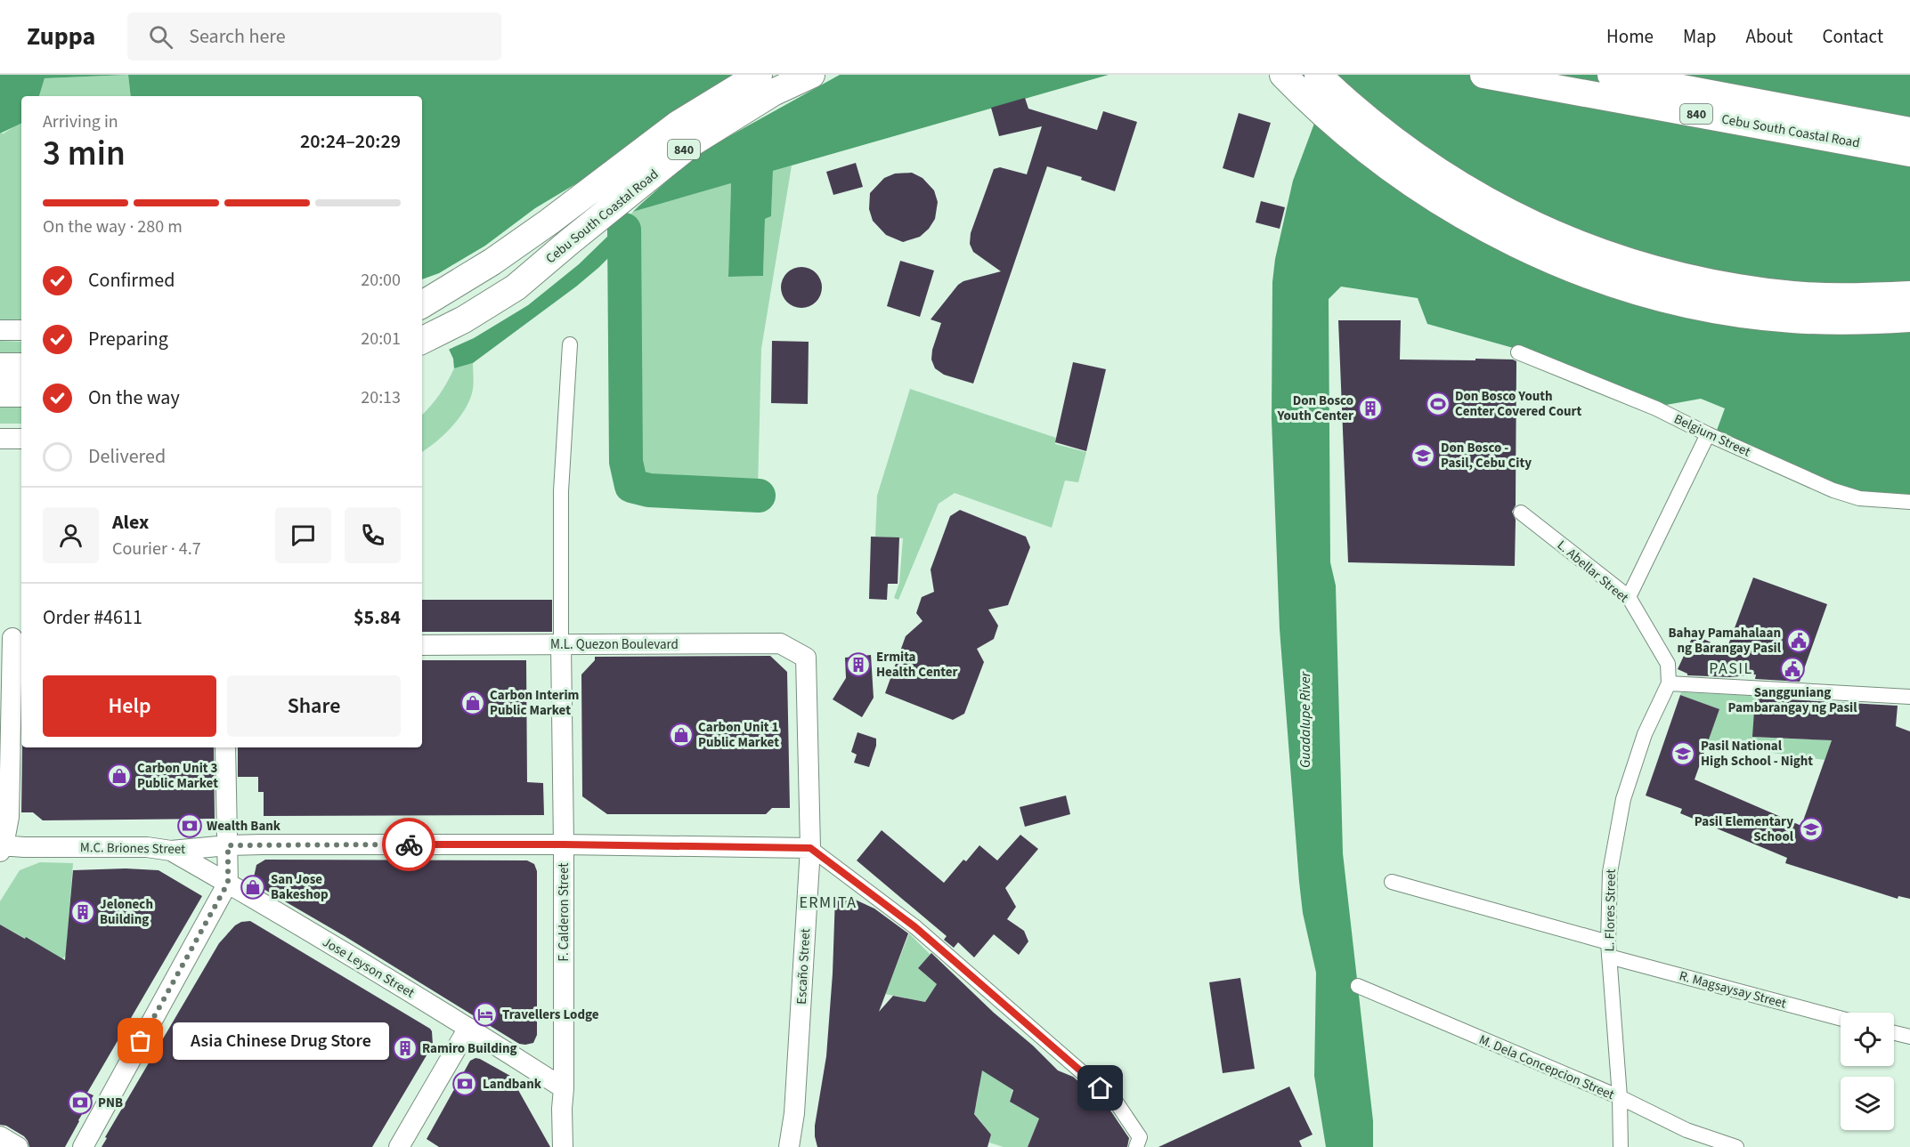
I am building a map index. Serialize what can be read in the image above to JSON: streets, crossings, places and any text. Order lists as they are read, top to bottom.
{
  "streets": {
    "highway": ["840", "Cebu South Coastal Road"],
    "street": [
      "Belgium Street",
      "L. Abellar Street",
      "M.L. Quezon Boulevard",
      "M.C. Briones Street",
      "L. Flores Street",
      "F. Calderon Street",
      "Escaño Street",
      "Jose Leyson Street",
      "R. Magsaysay Street",
      "M. Dela Concepcion Street"
    ]
  },
  "crossings": [
    ["L. Abellar Street", "L. Flores Street"],
    ["M.L. Quezon Boulevard", "F. Calderon Street"],
    ["M.L. Quezon Boulevard", "Escaño Street"],
    ["M.C. Briones Street", "F. Calderon Street"],
    ["M.C. Briones Street", "Escaño Street"],
    ["M.C. Briones Street", "Jose Leyson Street"],
    ["L. Flores Street", "R. Magsaysay Street"],
    ["L. Flores Street", "M. Dela Concepcion Street"],
    ["F. Calderon Street", "Jose Leyson Street"]
  ],
  "districts": ["PASIL", "ERMITA"],
  "water": ["Guadalupe River"],
  "places": {
    "sports": ["Don Bosco Youth Center Covered Court"],
    "building": [
      "Don Bosco Youth Center",
      "Ermita Health Center",
      "Jelonech Building",
      "Ramiro Building"
    ],
    "school or university": ["Don Bosco - Pasil, Cebu City", "Pasil National High School - Night", "Pasil Elementary School"],
    "public building": ["Bahay Pamahalaan ng Barangay Pasil", "Sangguniang Pambarangay ng Pasil"],
    "shop": [
      "Carbon Interim Public Market",
      "Carbon Unit 1 Public Market",
      "Carbon Unit 3 Public Market",
      "San Jose Bakeshop"
    ],
    "bank": ["Wealth Bank", "Landbank", "PNB"],
    "hotel": ["Travellers Lodge"],
    "other": ["Asia Chinese Drug Store"]
  },
  "page": {
    "header": "Zuppa",
    "search": "Search here",
    "nav": [
      "Home",
      "Map",
      "About",
      "Contact"
    ],
    "heading": ["3 min", "Arriving in", "20:24–20:29"],
    "panel": [
      "Alex",
      "Courier · 4.7",
      "Order #4611",
      "$5.84"
    ],
    "bar": "On the way · 280 m",
    "list": [
      ["Confirmed", "20:00"],
      ["Preparing", "20:01"],
      ["On the way", "20:13"],
      "Delivered"
    ],
    "buttons": ["Help", "Share"],
    "bubble": "Asia Chinese Drug Store"
  }
}
